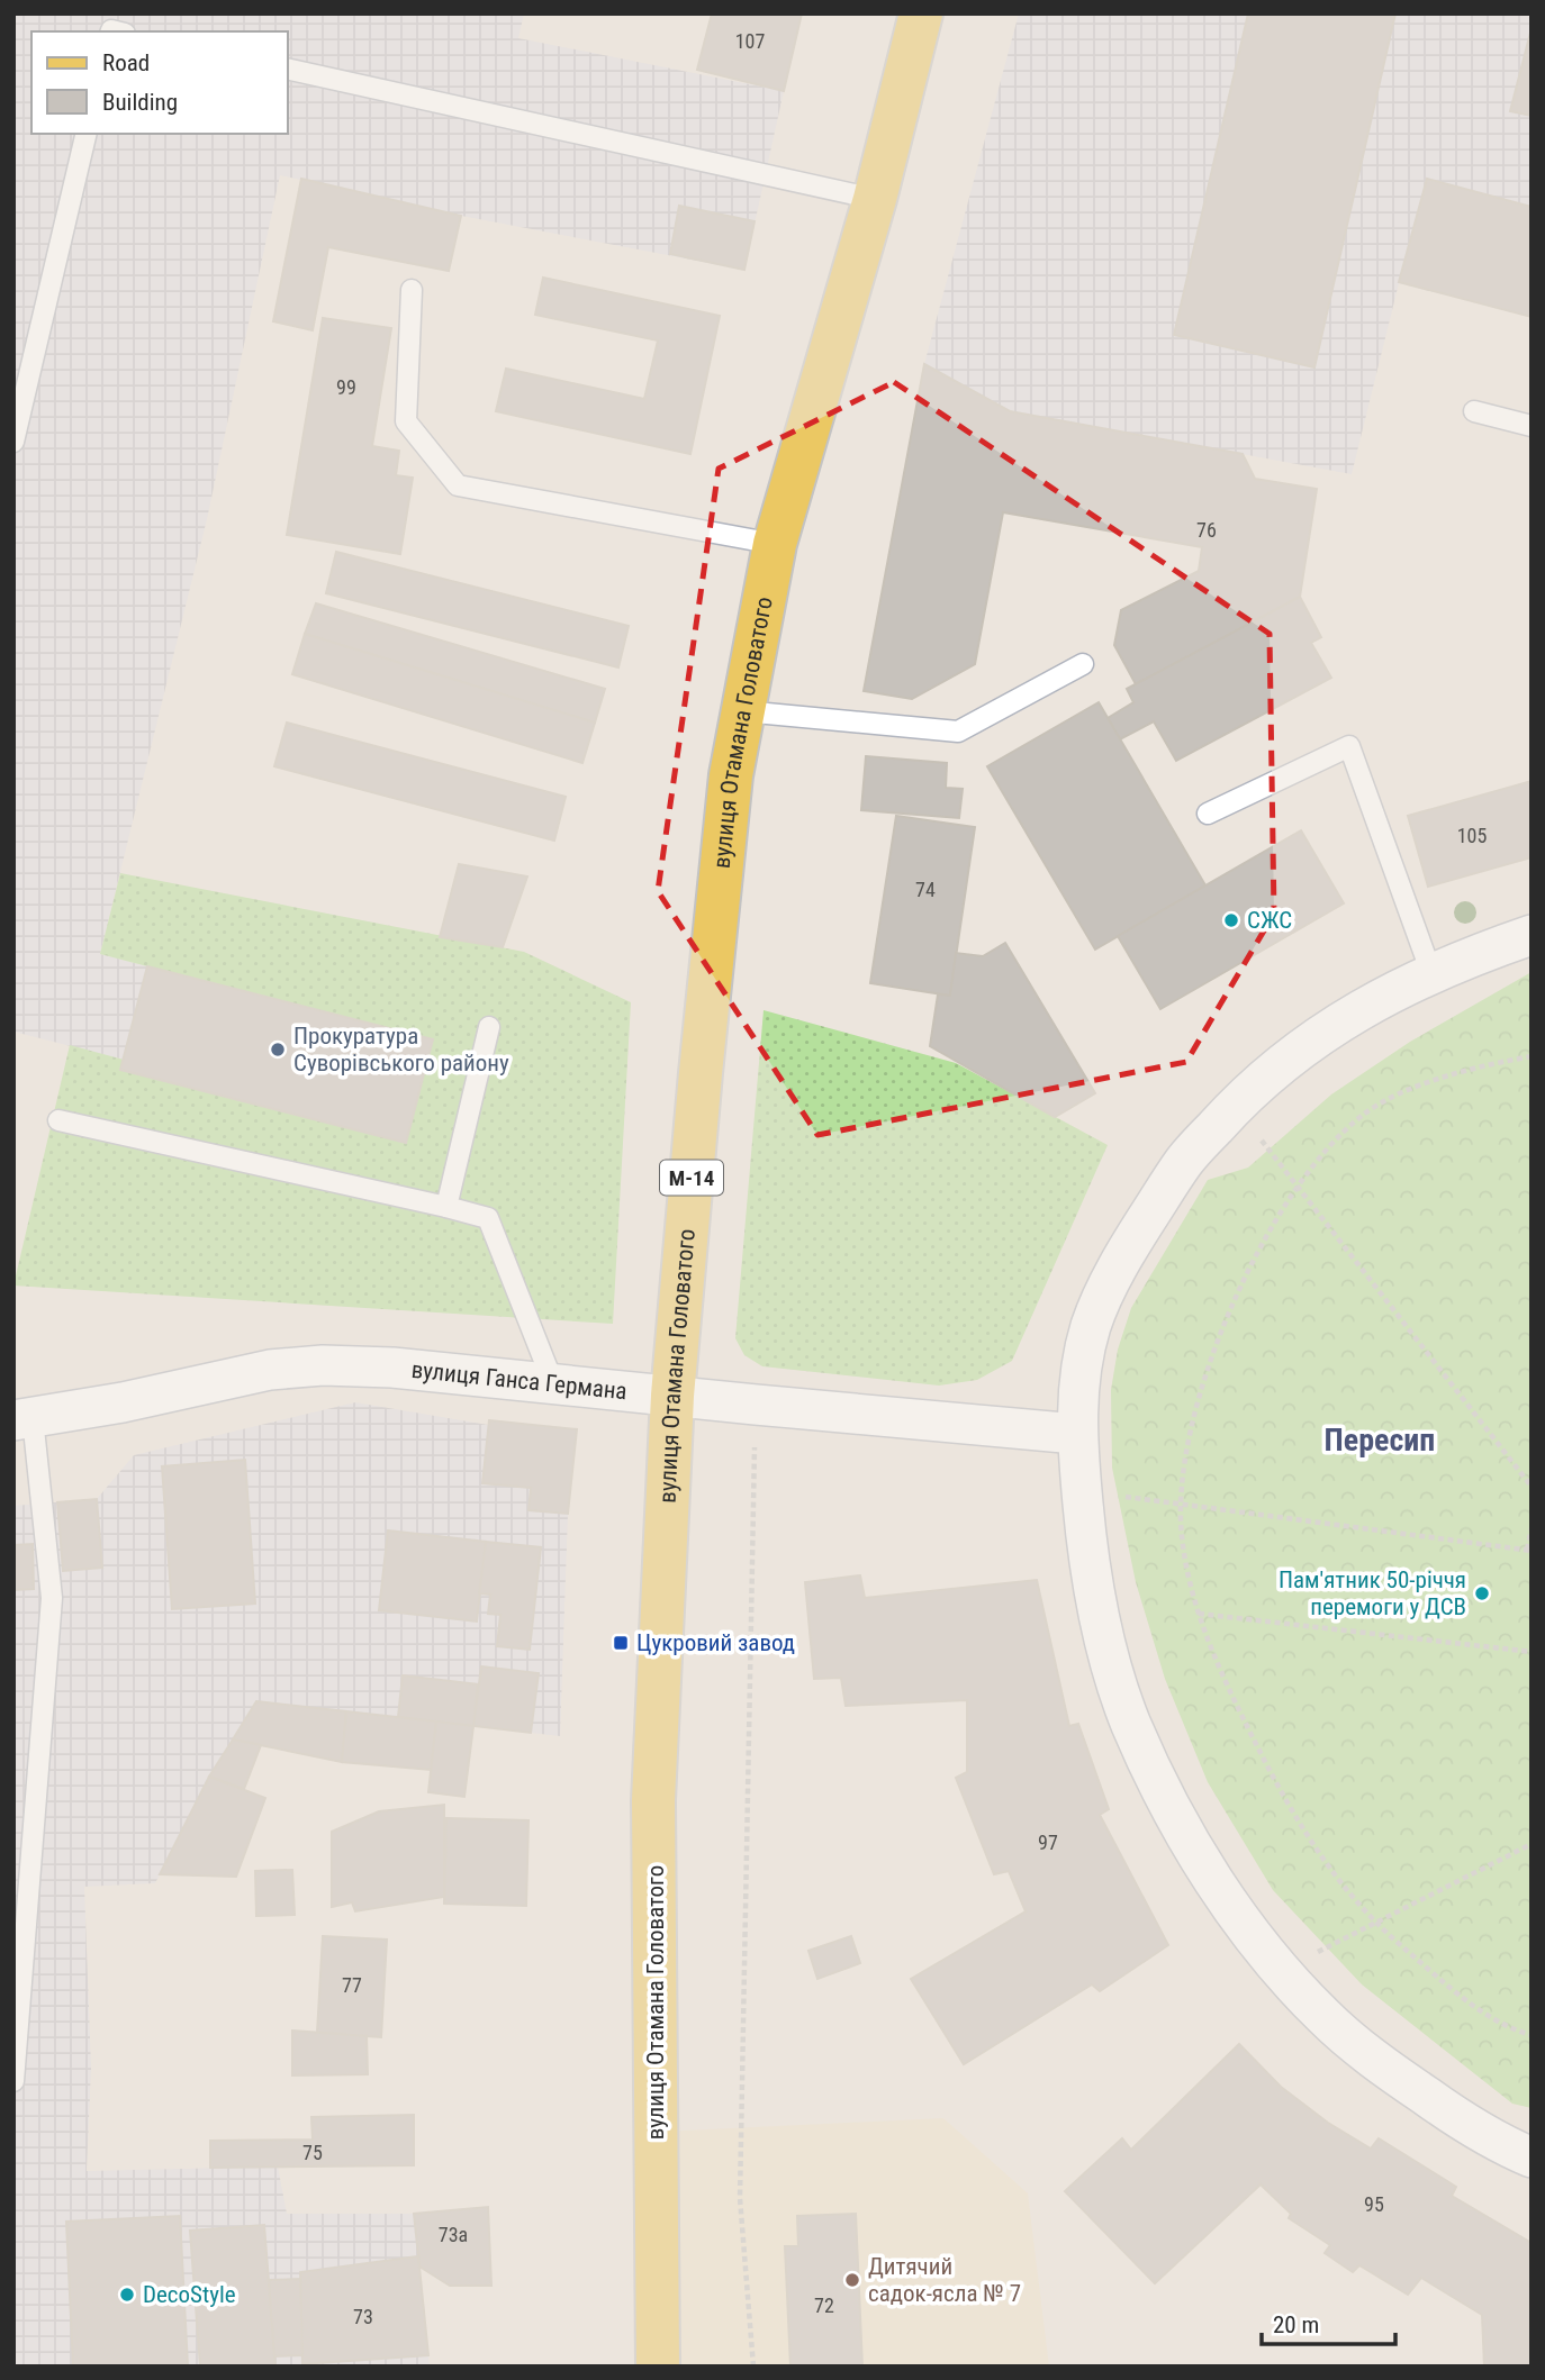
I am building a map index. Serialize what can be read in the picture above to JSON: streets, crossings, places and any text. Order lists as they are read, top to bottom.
{
  "streets": {
    "main road": ["вулиця Отамана Головатого", "М-14"],
    "street": ["вулиця Ганса Германа"]
  },
  "crossings": [
    ["вулиця Отамана Головатого", "вулиця Ганса Германа"]
  ],
  "districts": ["Пересип"],
  "places": {
    "other": [
      "СЖС",
      "Прокуратура Суворівського району",
      "Пам'ятник 50-річчя перемоги у ДСВ",
      "Дитячий садок-ясла № 7",
      "DecoStyle"
    ],
    "transit": ["Цукровий завод"]
  },
  "house_numbers": [
    "107",
    "99",
    "76",
    "105",
    "74",
    "97",
    "77",
    "75",
    "95",
    "73а",
    "72",
    "73"
  ],
  "legend": ["Road", "Building"],
  "scale_bar": "20 m"
}
